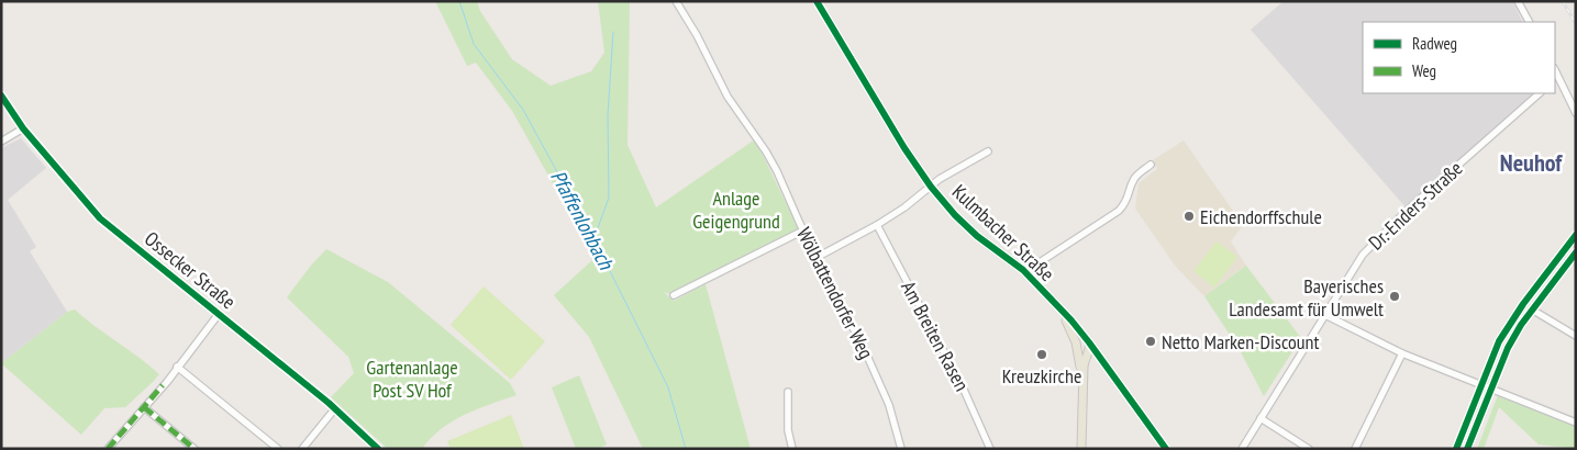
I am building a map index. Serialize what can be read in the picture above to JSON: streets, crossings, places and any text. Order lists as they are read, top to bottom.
{
  "streets": {
    "main road": ["Kulmbacher Straße"],
    "street": [
      "Dr.-Enders-Straße",
      "Ossecker Straße",
      "Wölbattendorfer Weg",
      "Am Breiten Rasen"
    ]
  },
  "districts": ["Neuhof"],
  "water": ["Pfaffenlohbach"],
  "parks": ["Anlage Geigengrund", "Gartenanlage Post SV Hof"],
  "places": [
    "Eichendorffschule",
    "Bayerisches Landesamt für Umwelt",
    "Netto Marken-Discount",
    "Kreuzkirche"
  ],
  "legend": ["Radweg", "Weg"]
}
